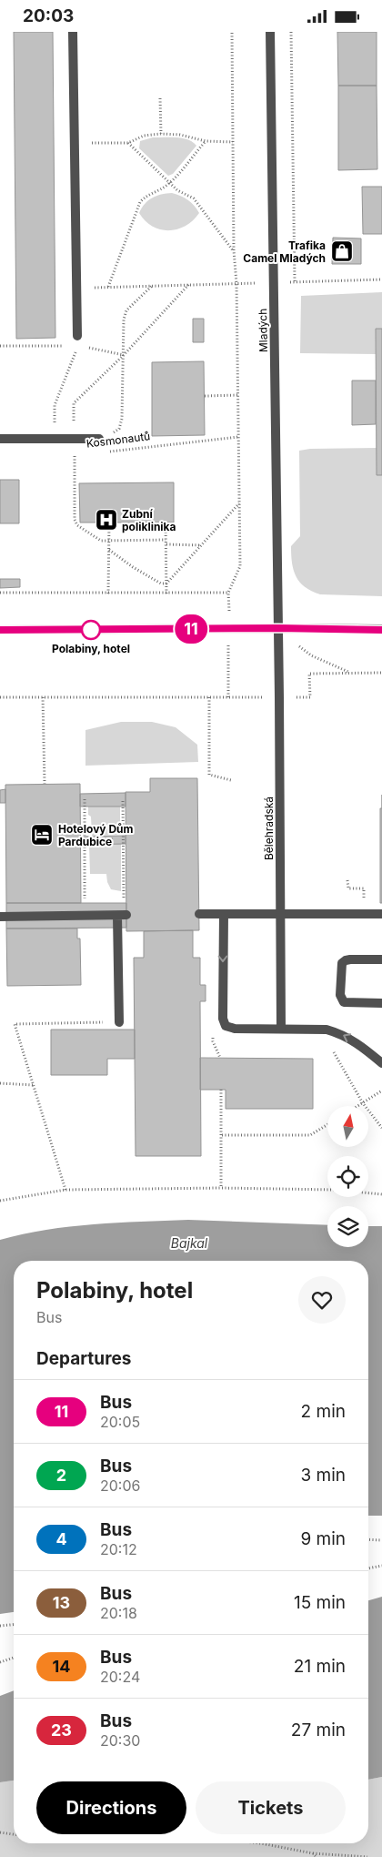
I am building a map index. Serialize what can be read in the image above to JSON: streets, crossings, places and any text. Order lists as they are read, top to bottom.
{
  "streets": {
    "street": ["Mladých", "Kosmonautů", "Bělehradská"]
  },
  "crossings": [
    ["Mladých", "Bělehradská"]
  ],
  "water": ["Bajkal"],
  "places": {
    "shop": ["Trafika Camel Mladých"],
    "hospital": ["Zubní poliklinika"],
    "other": ["Polabiny, hotel"],
    "hotel": ["Hotelový Dům Pardubice"]
  },
  "lines": ["bus line 11"],
  "north": "top",
  "page": {
    "status": "20:03",
    "on_map": "11",
    "heading": [
      ["Polabiny, hotel", "Bus"],
      "Departures"
    ],
    "list": [
      {
        "mark": "11",
        "name": "Bus",
        "note": "20:05",
        "value": "2 min"
      },
      {
        "mark": "2",
        "name": "Bus",
        "note": "20:06",
        "value": "3 min"
      },
      {
        "mark": "4",
        "name": "Bus",
        "note": "20:12",
        "value": "9 min"
      },
      {
        "mark": "13",
        "name": "Bus",
        "note": "20:18",
        "value": "15 min"
      },
      {
        "mark": "14",
        "name": "Bus",
        "note": "20:24",
        "value": "21 min"
      },
      {
        "mark": "23",
        "name": "Bus",
        "note": "20:30",
        "value": "27 min"
      }
    ],
    "buttons": ["Directions", "Tickets"]
  }
}
